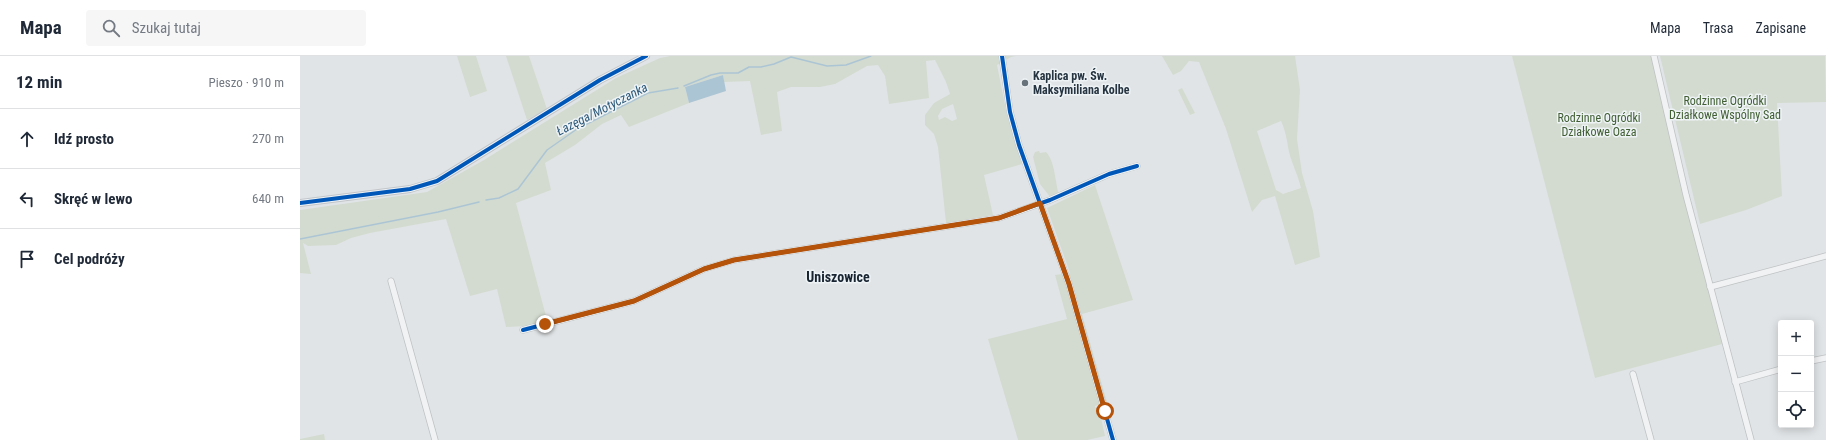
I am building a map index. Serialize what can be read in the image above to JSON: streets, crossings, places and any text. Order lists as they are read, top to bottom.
{
  "districts": ["Uniszowice"],
  "water": ["Łazęga/Motyczanka"],
  "parks": ["Rodzinne Ogródki Działkowe Wspólny Sad", "Rodzinne Ogródki Działkowe Oaza"],
  "places": ["Kaplica pw. Św. Maksymiliana Kolbe"],
  "page": {
    "header": "Mapa",
    "search": "Szukaj tutaj",
    "nav": ["Mapa", "Trasa", "Zapisane"],
    "heading": ["12 min", "Pieszo · 910 m"],
    "list": [
      ["Idź prosto", "270 m"],
      ["Skręć w lewo", "640 m"],
      "Cel podróży"
    ],
    "map_buttons": ["+", "−"]
  }
}
